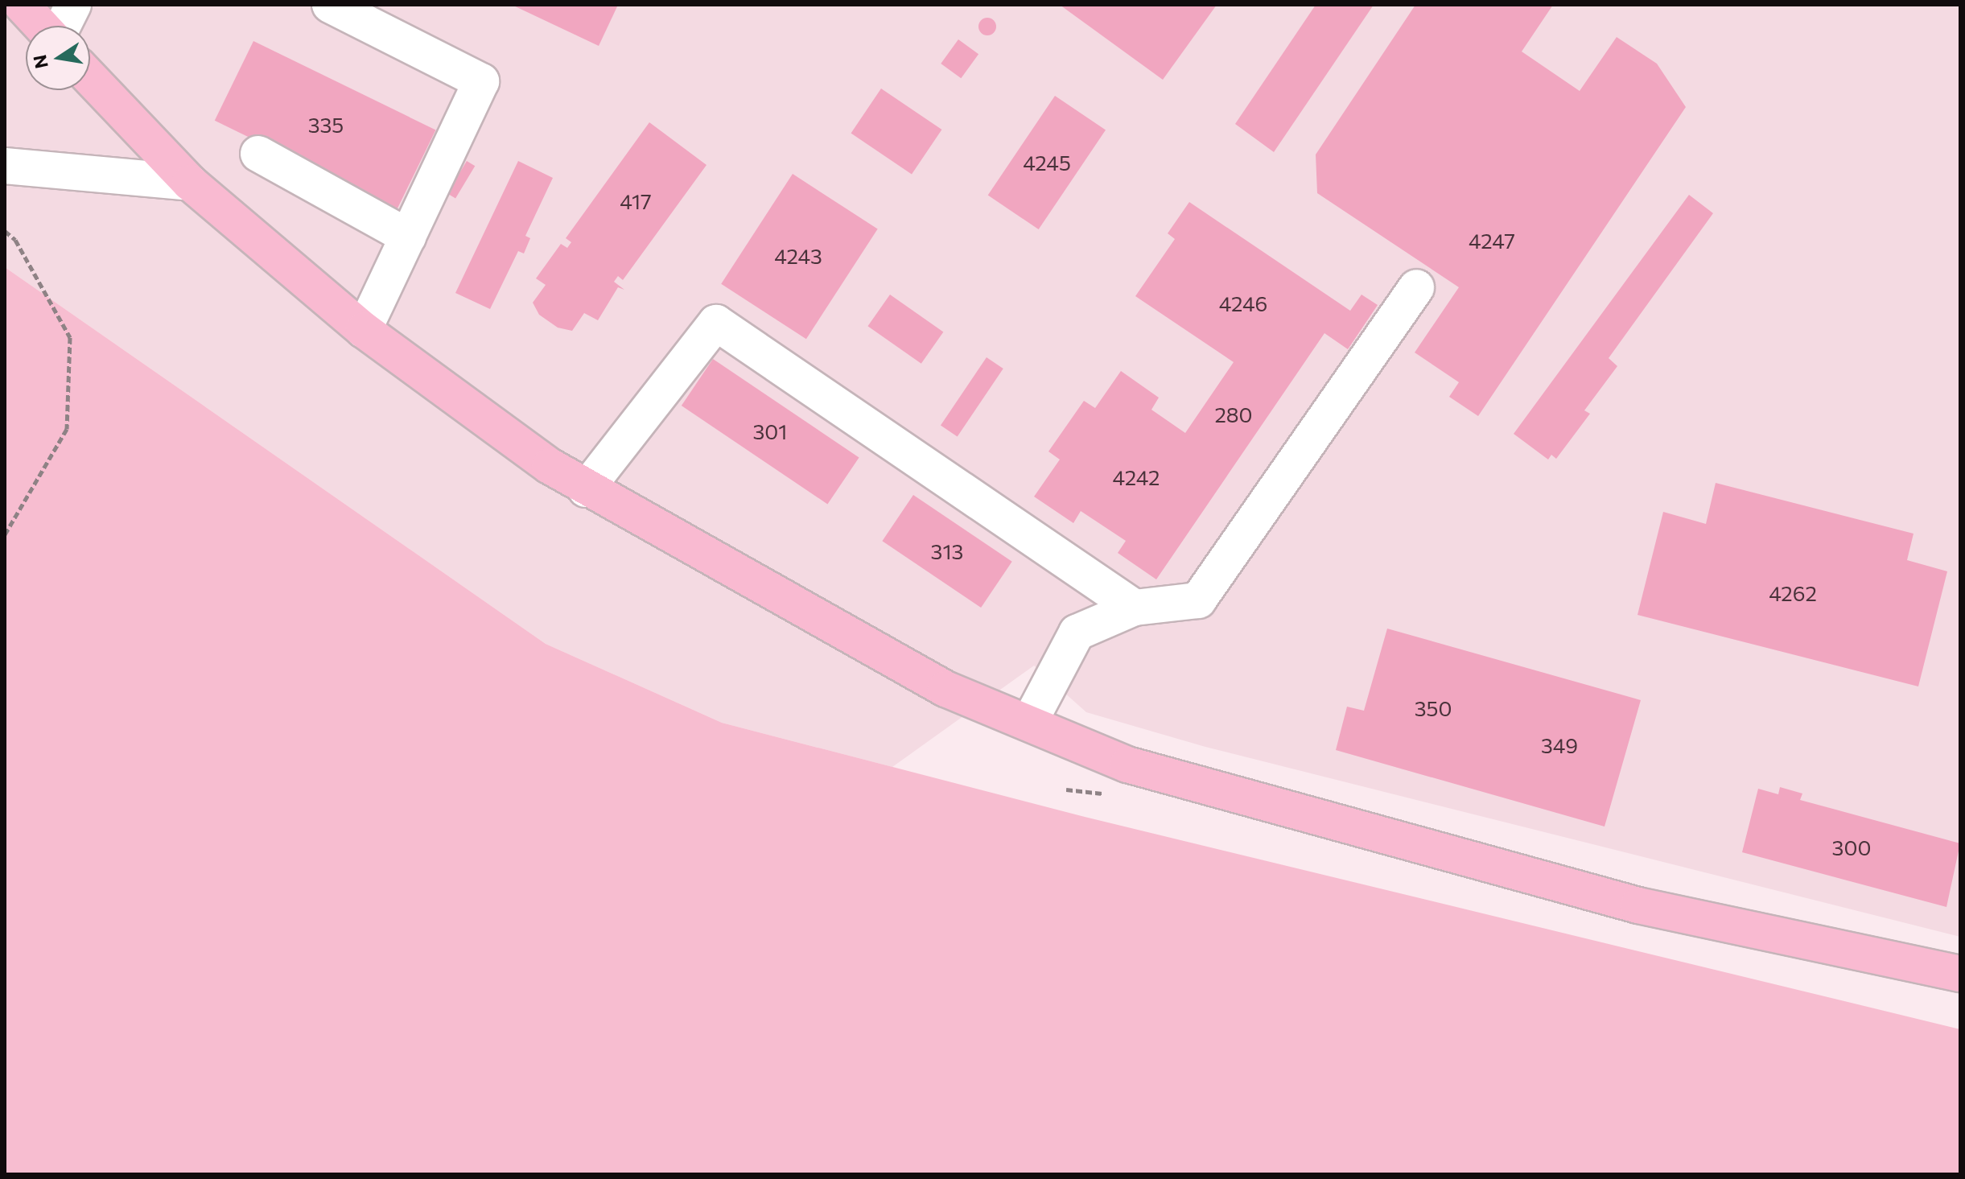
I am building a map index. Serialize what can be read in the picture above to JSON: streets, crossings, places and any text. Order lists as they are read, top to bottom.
{
  "house_numbers": [
    "335",
    "4245",
    "417",
    "4247",
    "4243",
    "4246",
    "280",
    "301",
    "4242",
    "313",
    "4262",
    "350",
    "349",
    "300"
  ],
  "north": "left"
}
